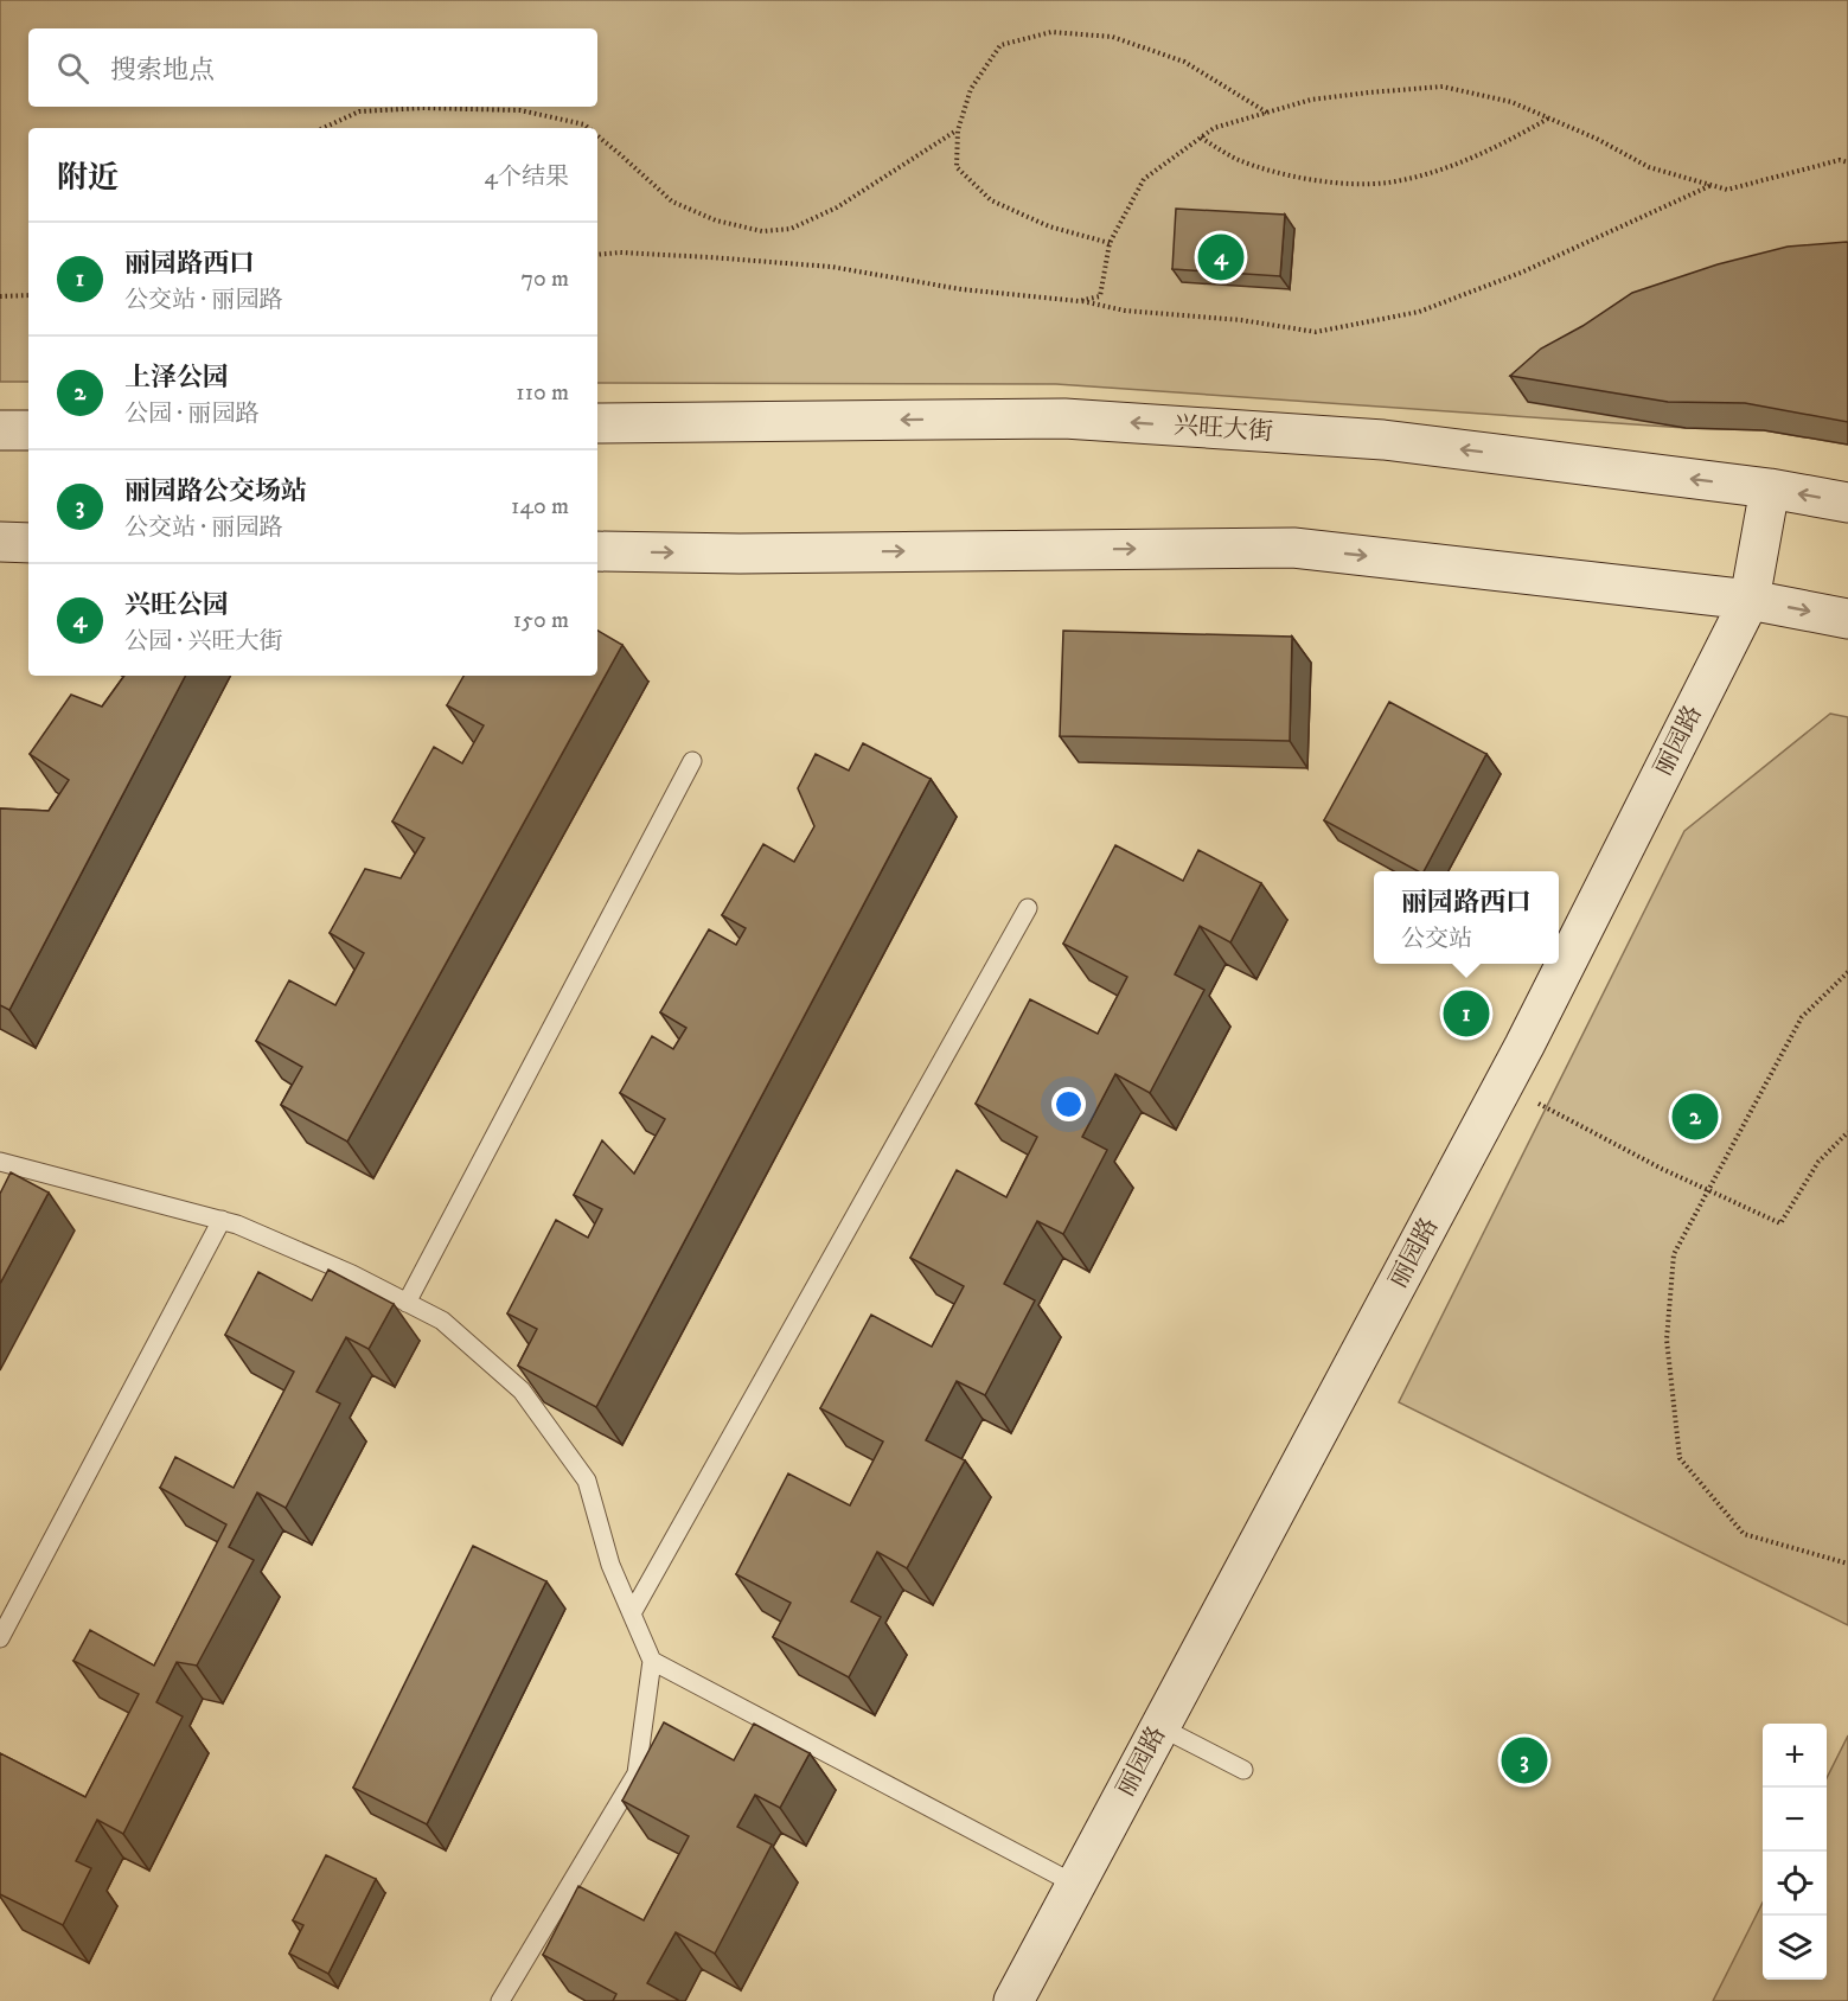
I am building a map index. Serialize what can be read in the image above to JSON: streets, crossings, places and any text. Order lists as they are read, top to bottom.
{
  "streets": {
    "main road": ["兴旺大街", "丽园路"]
  },
  "crossings": [
    ["兴旺大街", "丽园路"]
  ],
  "page": {
    "search": "搜索地点",
    "heading": ["附近", "4个结果"],
    "list": [
      {
        "mark": "1",
        "name": "丽园路西口",
        "note": "公交站 · 丽园路",
        "value": "70 m"
      },
      {
        "mark": "2",
        "name": "上泽公园",
        "note": "公园 · 丽园路",
        "value": "110 m"
      },
      {
        "mark": "3",
        "name": "丽园路公交场站",
        "note": "公交站 · 丽园路",
        "value": "140 m"
      },
      {
        "mark": "4",
        "name": "兴旺公园",
        "note": "公园 · 兴旺大街",
        "value": "150 m"
      }
    ],
    "pins": [
      "4",
      "1",
      "2",
      "3"
    ],
    "popup": ["丽园路西口", "公交站"],
    "map_buttons": ["+", "−"]
  }
}
